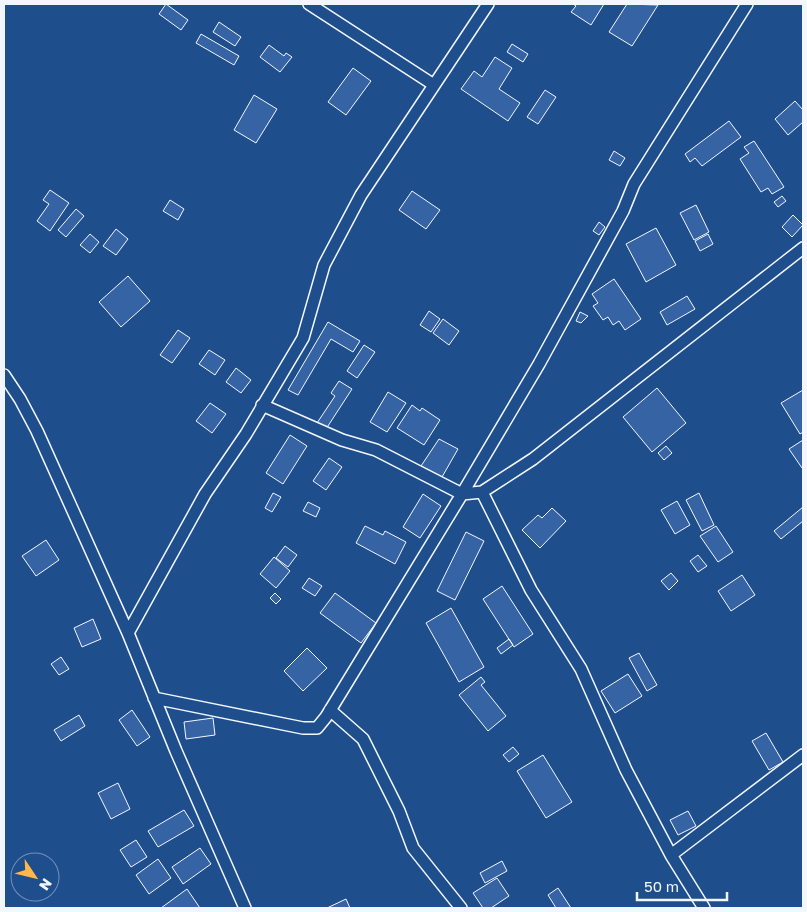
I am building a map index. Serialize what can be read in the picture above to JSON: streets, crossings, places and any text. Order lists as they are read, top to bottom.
{
  "scale_bar": "50 m",
  "north": "bottom right"
}
